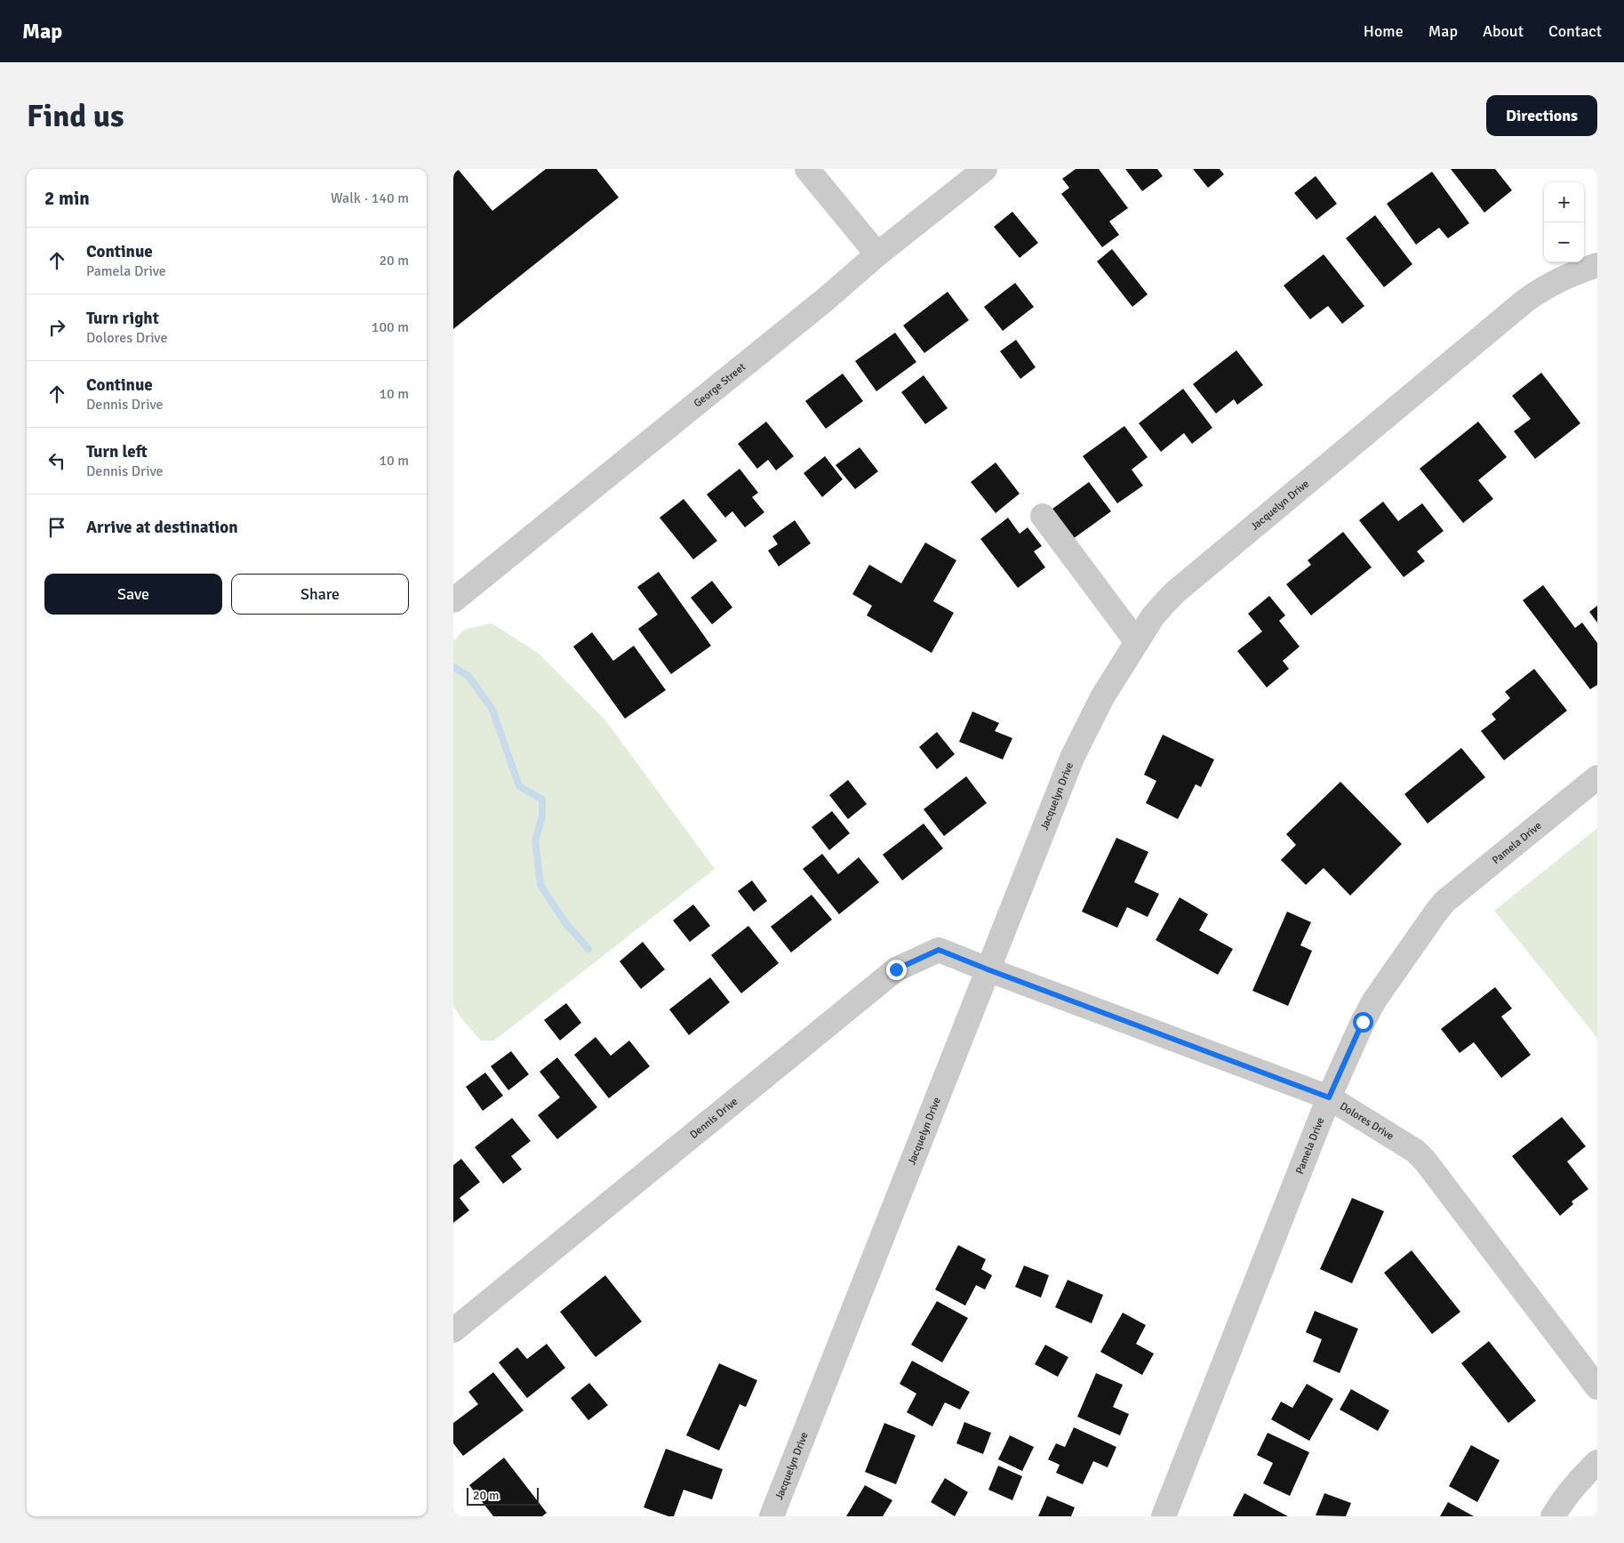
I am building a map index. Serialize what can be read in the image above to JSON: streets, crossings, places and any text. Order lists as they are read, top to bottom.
{
  "streets": {
    "street": [
      "George Street",
      "Jacquelyn Drive",
      "Pamela Drive",
      "Dennis Drive",
      "Dolores Drive"
    ]
  },
  "crossings": [
    ["Jacquelyn Drive", "Dennis Drive"],
    ["Jacquelyn Drive", "Dolores Drive"],
    ["Pamela Drive", "Dolores Drive"],
    ["Dennis Drive", "Dolores Drive"]
  ],
  "scale_bar": "20 m",
  "page": {
    "header": "Map",
    "nav": [
      "Home",
      "Map",
      "About",
      "Contact"
    ],
    "buttons": [
      "Directions",
      ["Save", "Share"]
    ],
    "title": "Find us",
    "heading": ["2 min", "Walk · 140 m"],
    "map_buttons": ["+", "−"],
    "list": [
      ["Continue", "Pamela Drive", "20 m"],
      ["Turn right", "Dolores Drive", "100 m"],
      ["Continue", "Dennis Drive", "10 m"],
      ["Turn left", "Dennis Drive", "10 m"],
      "Arrive at destination"
    ],
    "scale": "20 m"
  }
}
